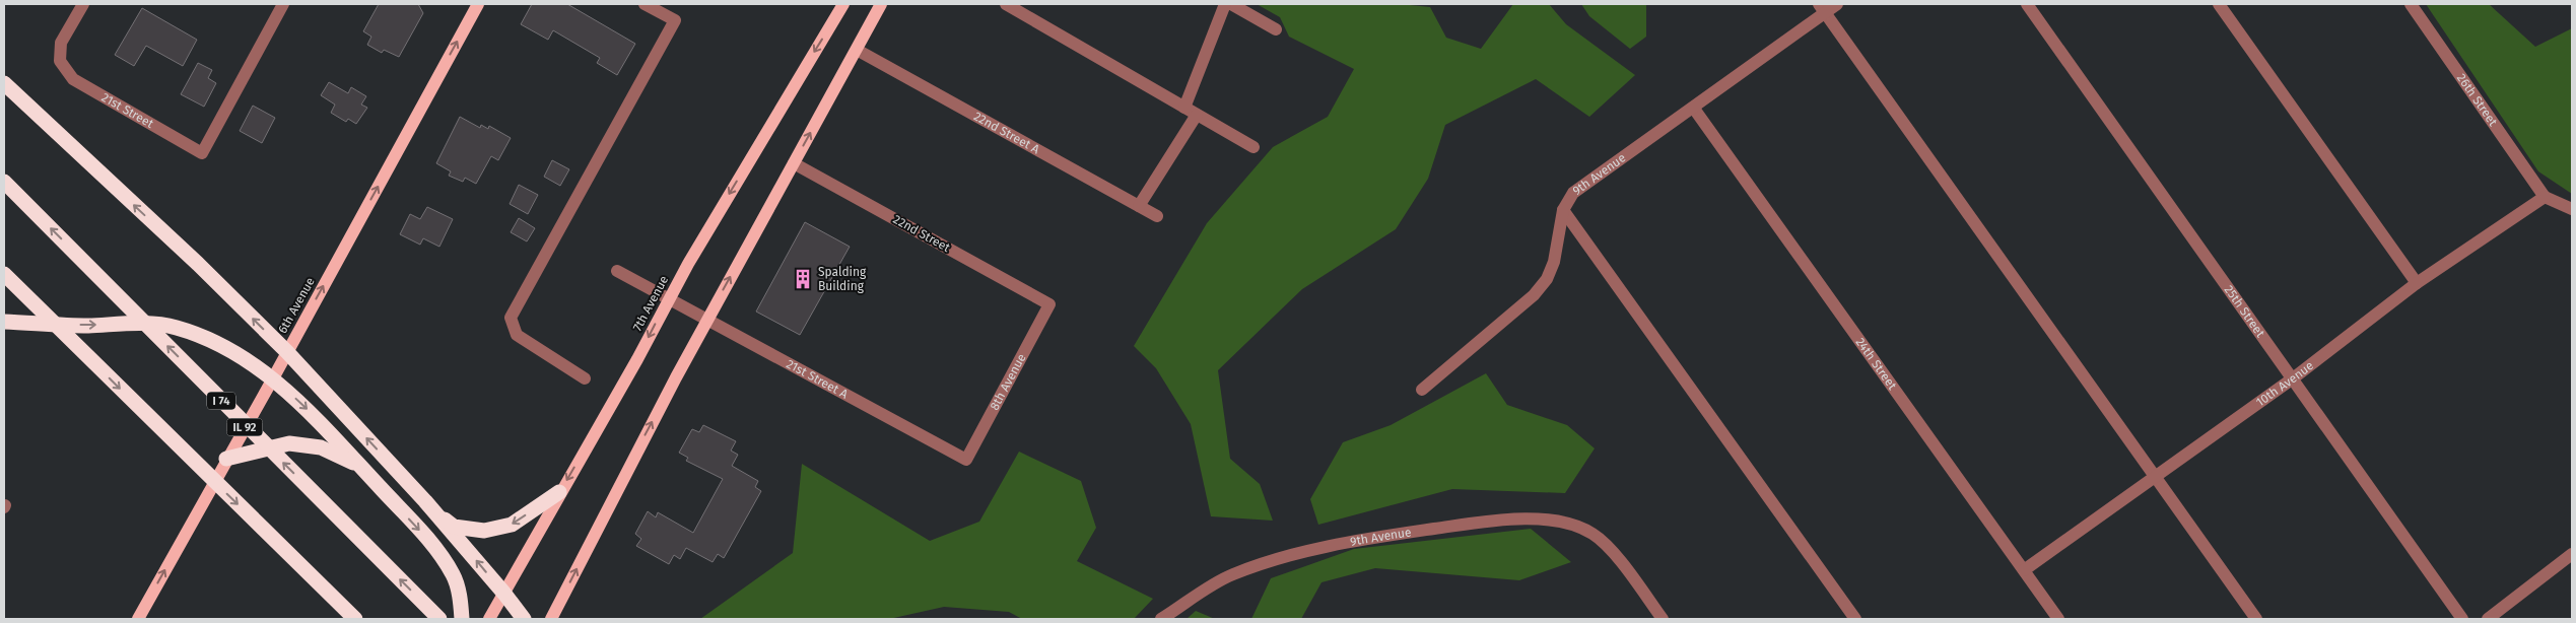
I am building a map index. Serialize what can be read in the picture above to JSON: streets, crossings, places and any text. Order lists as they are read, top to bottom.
{
  "streets": {
    "highway": ["I 74"],
    "main road": ["7th Avenue", "6th Avenue", "IL 92"],
    "street": [
      "26th Street",
      "21st Street",
      "22nd Street A",
      "9th Avenue",
      "22nd Street",
      "25th Street",
      "24th Street",
      "21st Street A",
      "8th Avenue",
      "10th Avenue"
    ]
  },
  "crossings": [
    ["26th Street", "10th Avenue"],
    ["9th Avenue", "24th Street"],
    ["22nd Street", "8th Avenue"],
    ["7th Avenue", "21st Street A"],
    ["25th Street", "10th Avenue"],
    ["24th Street", "10th Avenue"],
    ["21st Street A", "8th Avenue"]
  ],
  "one_way": ["6th Avenue"],
  "places": {
    "building": ["Spalding Building"]
  }
}
